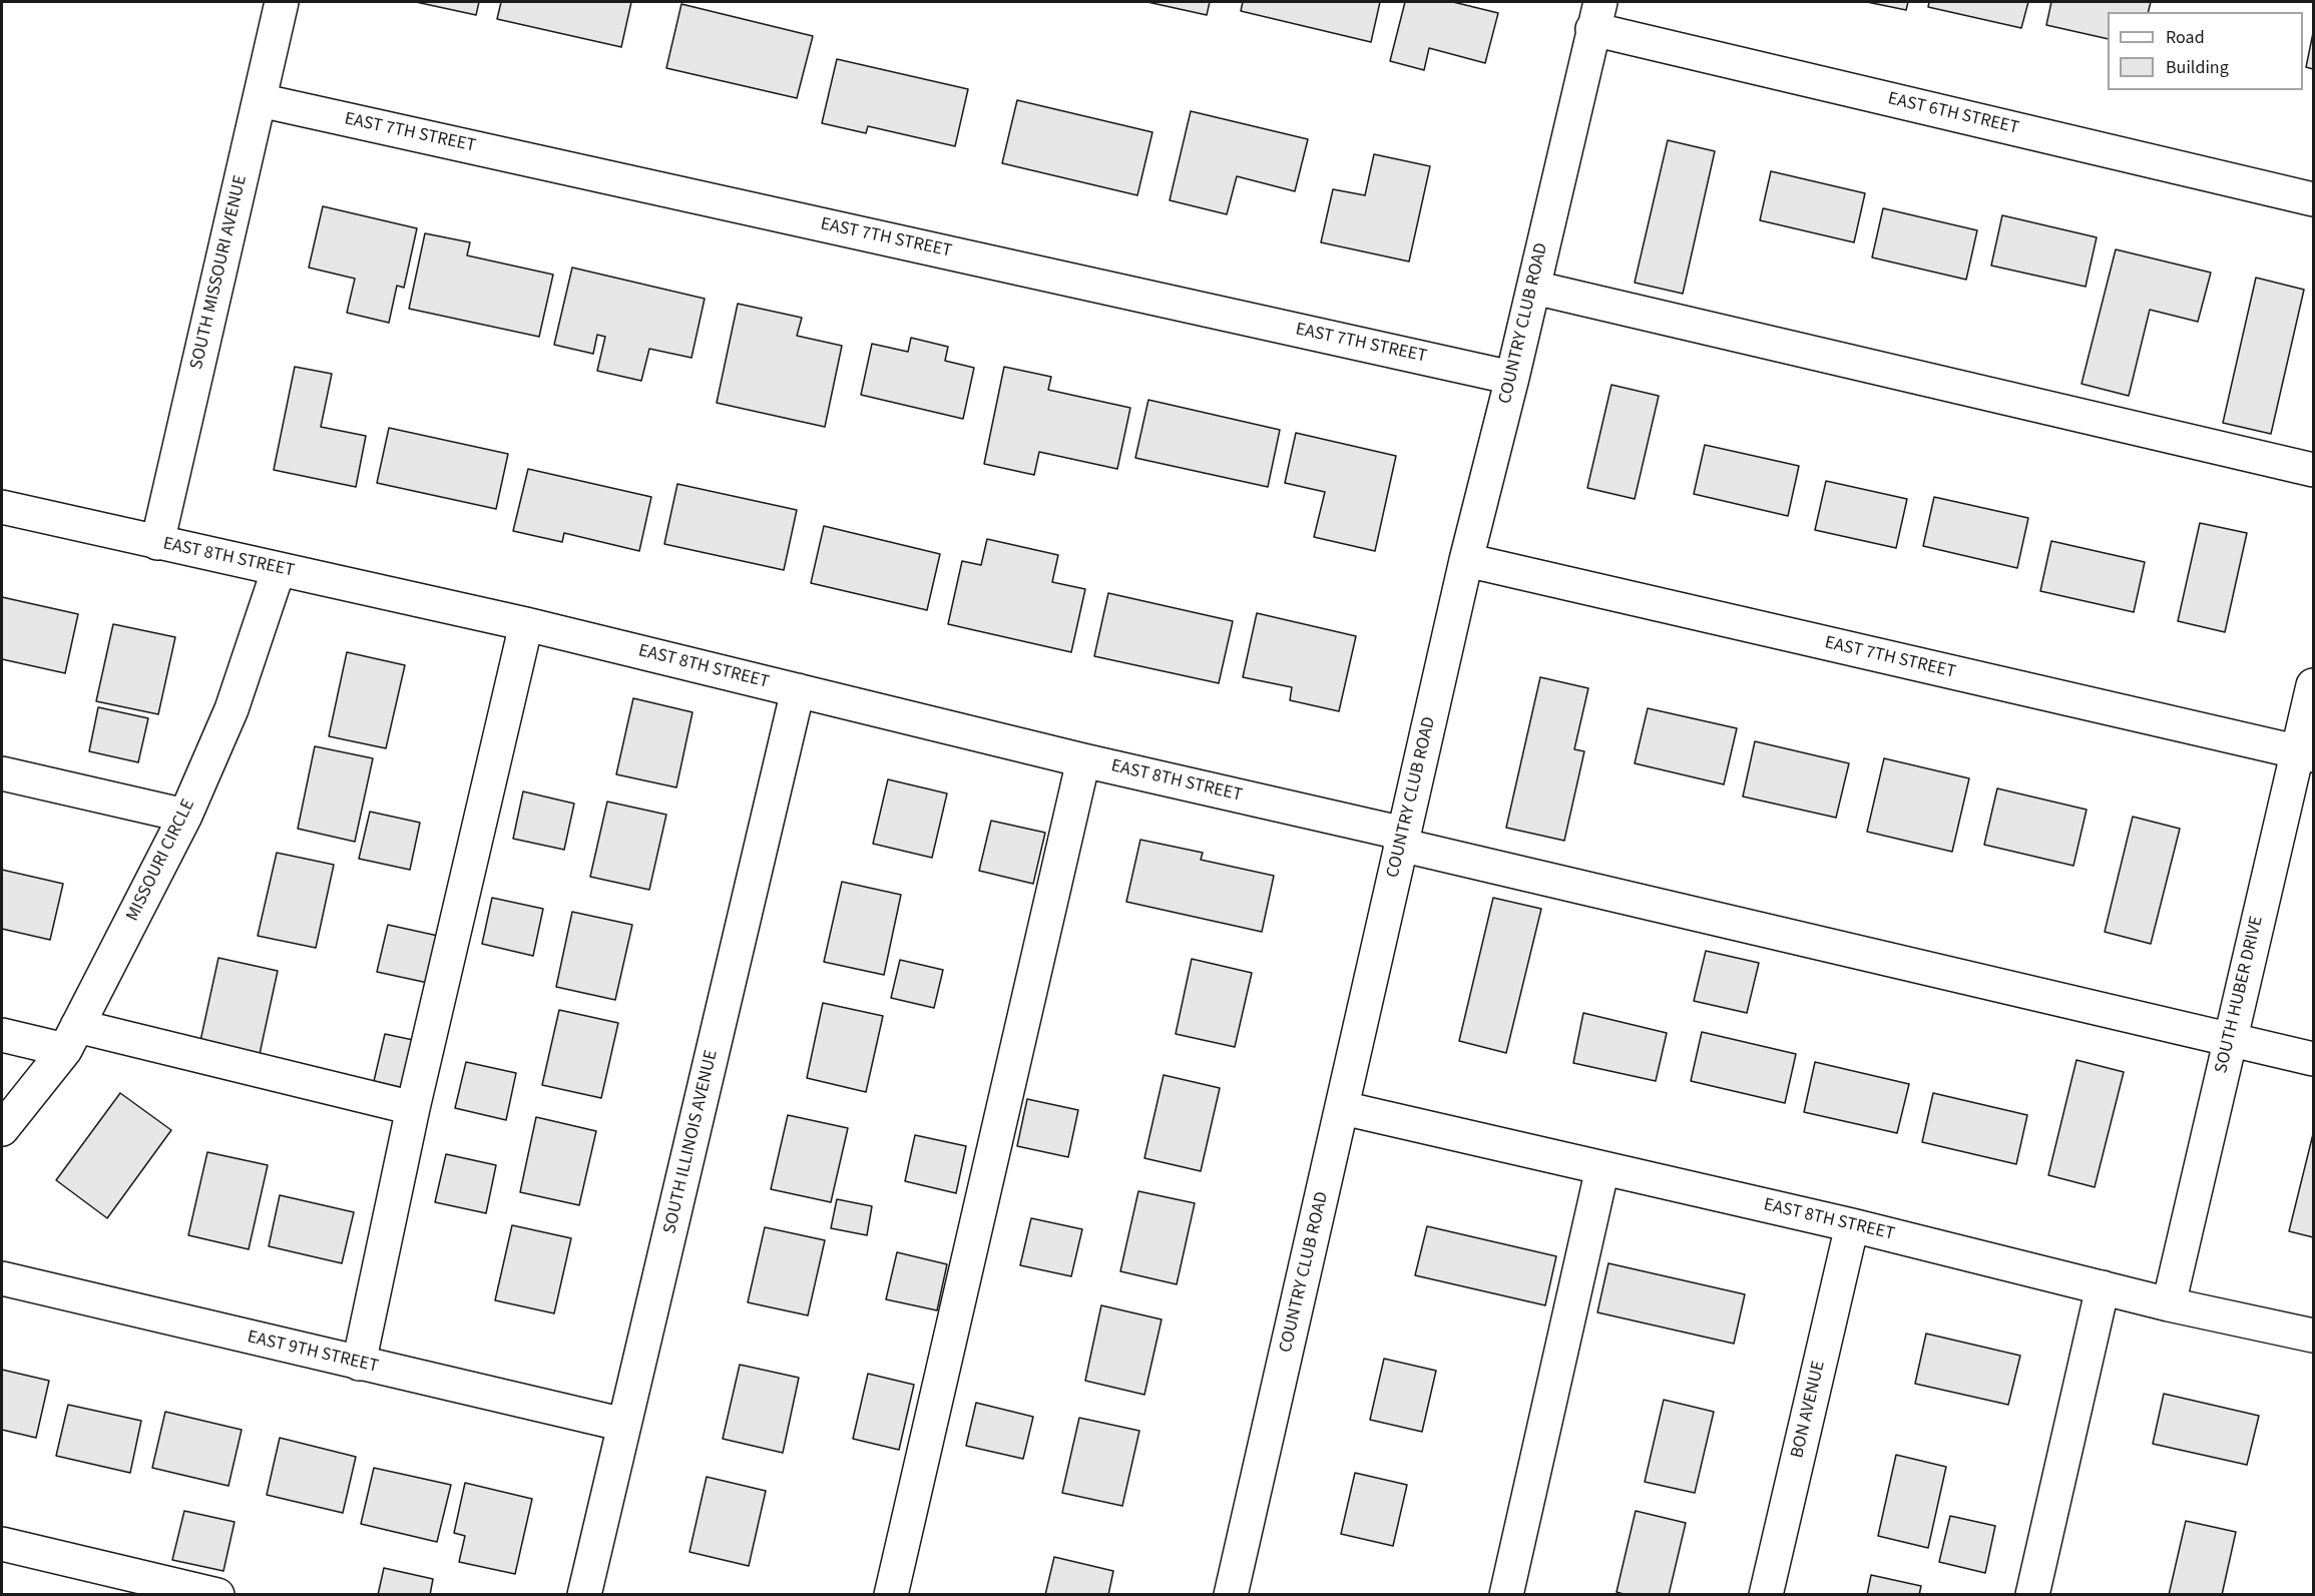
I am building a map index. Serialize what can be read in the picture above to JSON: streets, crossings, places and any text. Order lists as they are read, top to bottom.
{
  "streets": {
    "street": [
      "EAST 6TH STREET",
      "EAST 7TH STREET",
      "SOUTH MISSOURI AVENUE",
      "COUNTRY CLUB ROAD",
      "EAST 8TH STREET",
      "MISSOURI CIRCLE",
      "SOUTH HUBER DRIVE",
      "SOUTH ILLINOIS AVENUE",
      "EAST 9TH STREET",
      "BON AVENUE"
    ]
  },
  "crossings": [
    ["EAST 6TH STREET", "COUNTRY CLUB ROAD"],
    ["EAST 7TH STREET", "SOUTH MISSOURI AVENUE"],
    ["EAST 7TH STREET", "COUNTRY CLUB ROAD"],
    ["EAST 7TH STREET", "SOUTH HUBER DRIVE"],
    ["SOUTH MISSOURI AVENUE", "EAST 8TH STREET"],
    ["COUNTRY CLUB ROAD", "EAST 8TH STREET"],
    ["EAST 8TH STREET", "MISSOURI CIRCLE"],
    ["EAST 8TH STREET", "SOUTH HUBER DRIVE"],
    ["EAST 8TH STREET", "SOUTH ILLINOIS AVENUE"],
    ["EAST 8TH STREET", "BON AVENUE"],
    ["SOUTH ILLINOIS AVENUE", "EAST 9TH STREET"]
  ],
  "legend": ["Road", "Building"]
}
